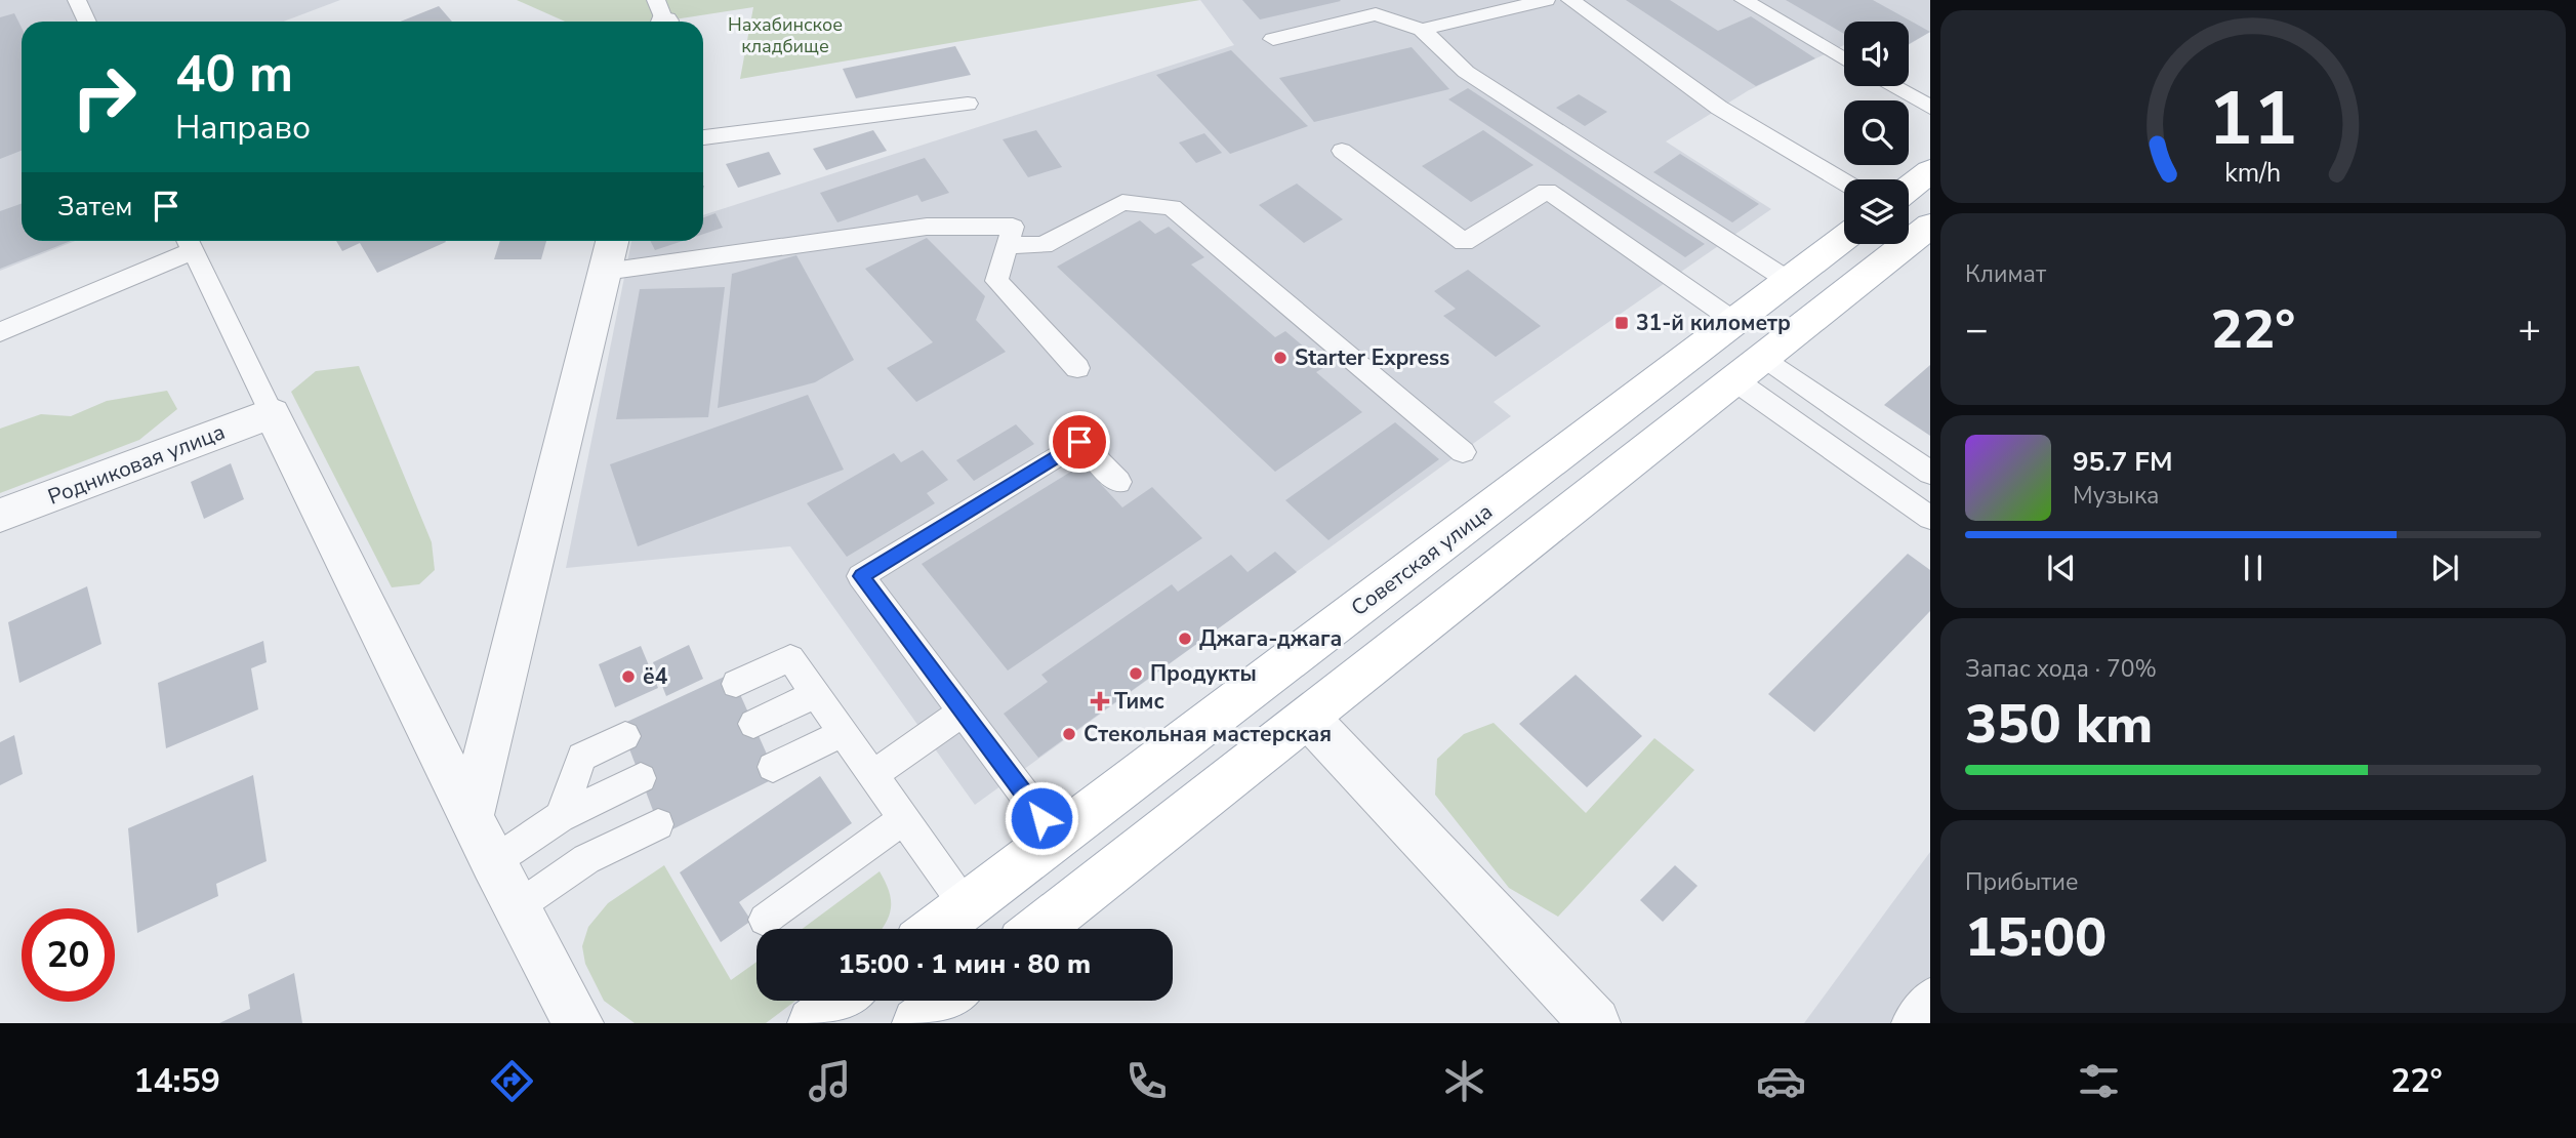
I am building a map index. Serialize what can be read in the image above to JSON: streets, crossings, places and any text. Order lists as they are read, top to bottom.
{
  "streets": {
    "main road": ["Советская улица"],
    "street": ["Родниковая улица"]
  },
  "parks": ["Нахабинское кладбище"],
  "places": {
    "transit": ["31-й километр"],
    "other": [
      "Starter Express",
      "Джага-джага",
      "Продукты",
      "ё4",
      "Стекольная мастерская"
    ],
    "health": ["Тимс"]
  },
  "page": {
    "turn": ["40 m", "Направо"],
    "then": "Затем",
    "tile": [
      "Климат",
      ["Запас хода · 70%", "350 km"],
      ["Прибытие", "15:00"]
    ],
    "heat": ["−", "22°", "+"],
    "song": ["95.7 FM", "Музыка"],
    "limit": "20",
    "trip": "15:00 · 1 мин · 80 m",
    "tabs": ["14:59", "22°"],
    "gauge": ["11", "km/h"]
  }
}
